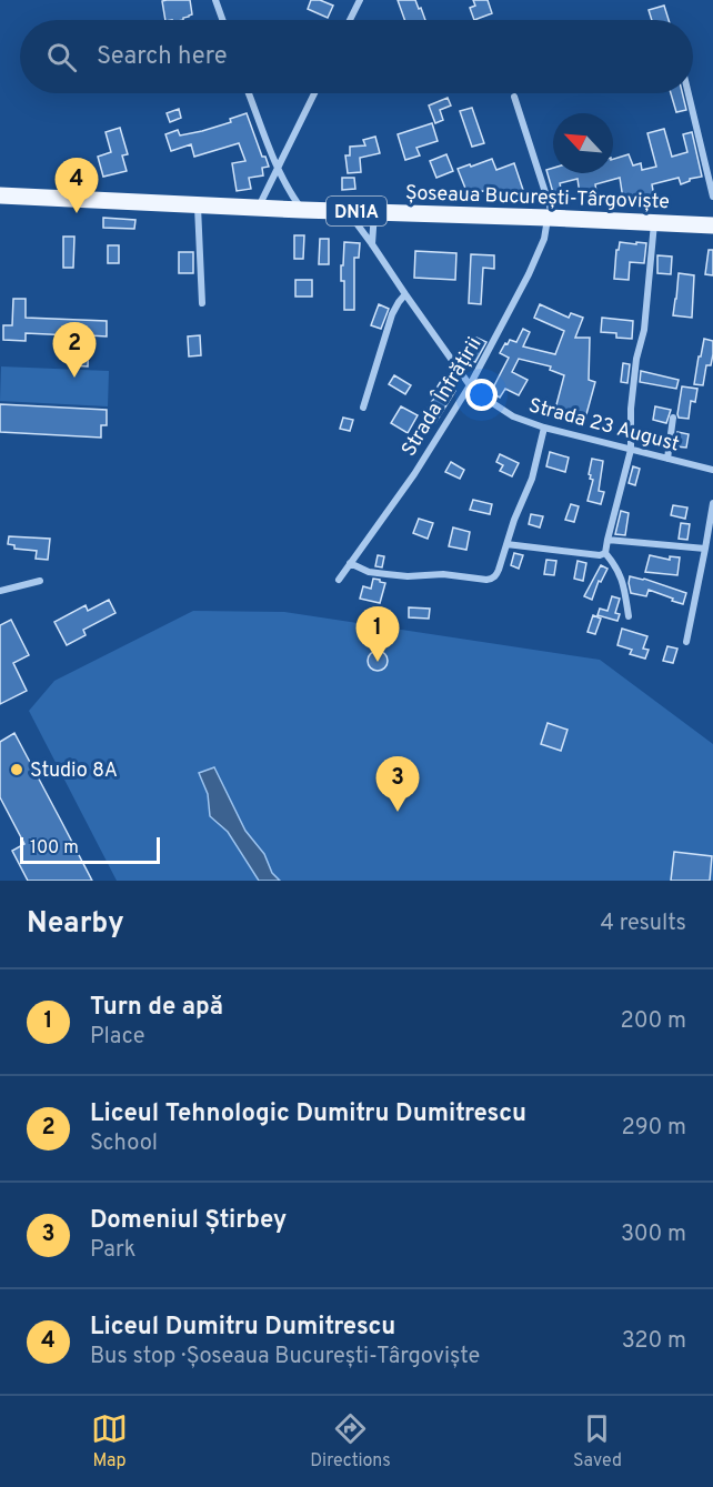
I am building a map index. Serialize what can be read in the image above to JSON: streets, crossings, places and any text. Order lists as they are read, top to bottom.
{
  "streets": {
    "main road": ["Șoseaua București-Târgoviște", "DN1A"],
    "street": ["Strada Înfrățirii", "Strada 23 August"]
  },
  "crossings": [
    ["Șoseaua București-Târgoviște", "Strada Înfrățirii"],
    ["Șoseaua București-Târgoviște", "Strada 23 August"],
    ["Strada Înfrățirii", "Strada 23 August"]
  ],
  "places": ["Studio 8A"],
  "scale_bar": "100 m",
  "north": "top left",
  "page": {
    "search": "Search here",
    "pins": [
      "4",
      "2",
      "1",
      "3"
    ],
    "scale": "100 m",
    "heading": ["Nearby", "4 results"],
    "list": [
      {
        "mark": "1",
        "name": "Turn de apă",
        "note": "Place",
        "value": "200 m"
      },
      {
        "mark": "2",
        "name": "Liceul Tehnologic Dumitru Dumitrescu",
        "note": "School",
        "value": "290 m"
      },
      {
        "mark": "3",
        "name": "Domeniul Știrbey",
        "note": "Park",
        "value": "300 m"
      },
      {
        "mark": "4",
        "name": "Liceul Dumitru Dumitrescu",
        "note": "Bus stop · Șoseaua București-Târgoviște",
        "value": "320 m"
      }
    ],
    "nav": ["Map", "Directions", "Saved"]
  }
}
